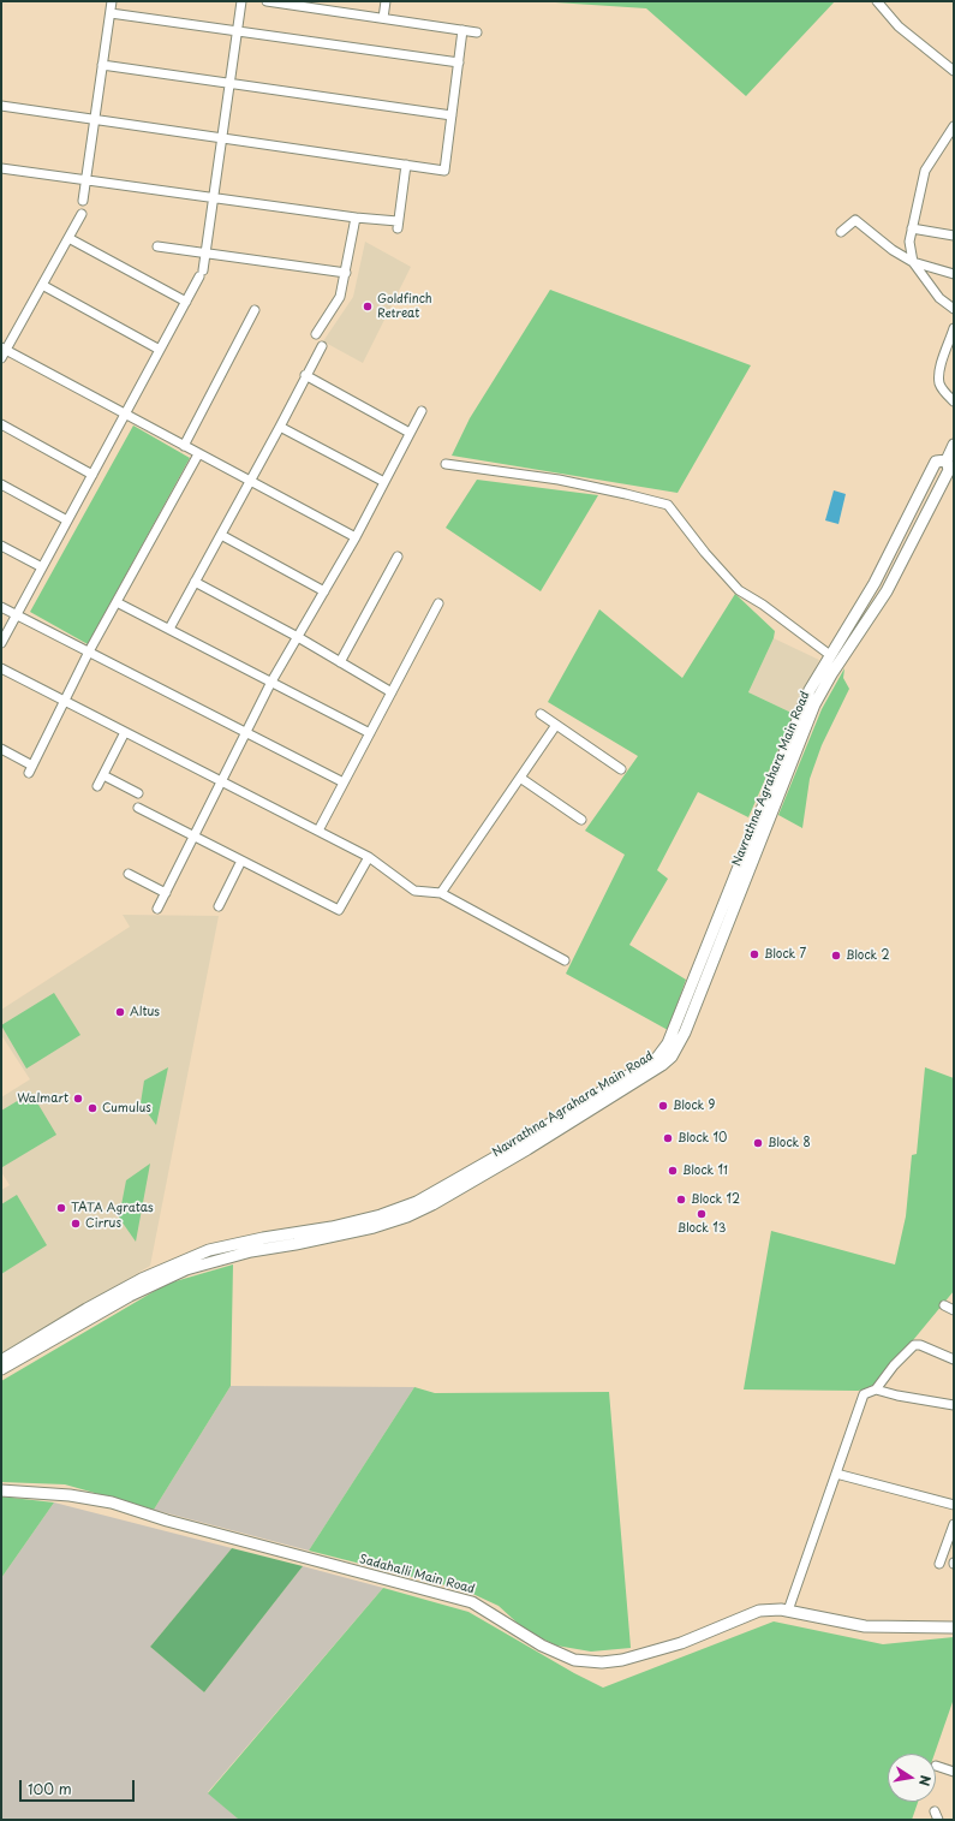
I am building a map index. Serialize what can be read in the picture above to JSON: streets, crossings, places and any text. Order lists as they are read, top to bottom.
{
  "streets": {
    "street": ["Navrathna Agrahara Main Road", "Sadahalli Main Road"]
  },
  "places": [
    "Goldfinch Retreat",
    "Block 7",
    "Block 2",
    "Altus",
    "Walmart",
    "Block 9",
    "Cumulus",
    "Block 10",
    "Block 8",
    "Block 11",
    "Block 12",
    "TATA Agratas",
    "Block 13",
    "Cirrus"
  ],
  "scale_bar": "100 m",
  "north": "right"
}
